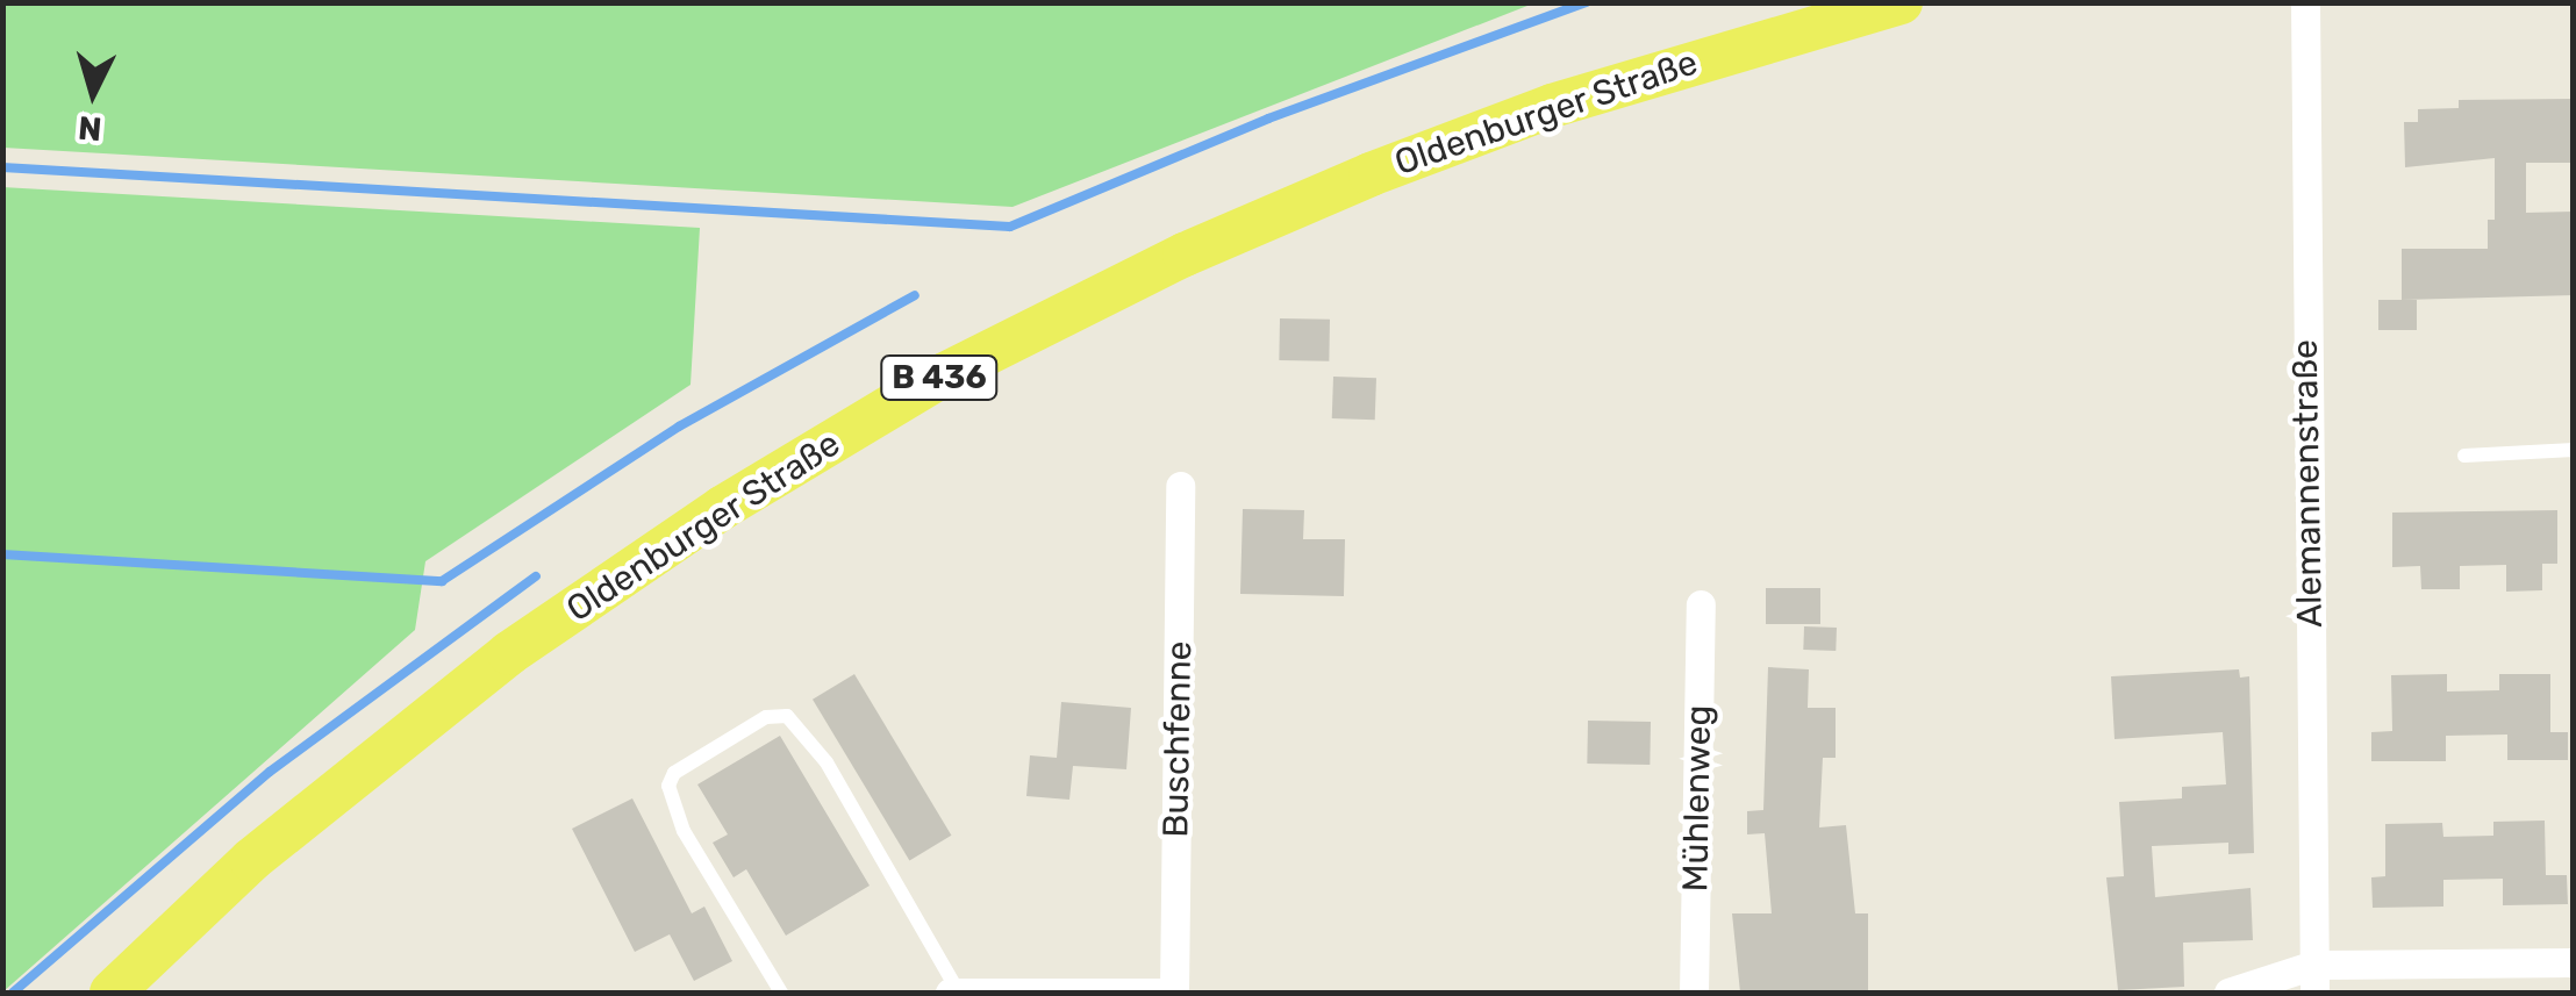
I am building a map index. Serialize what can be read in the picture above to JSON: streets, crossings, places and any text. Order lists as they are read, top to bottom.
{
  "streets": {
    "main road": ["Oldenburger Straße", "B 436"],
    "street": ["Alemannenstraße", "Buschfenne", "Mühlenweg"]
  },
  "north": "bottom"
}
